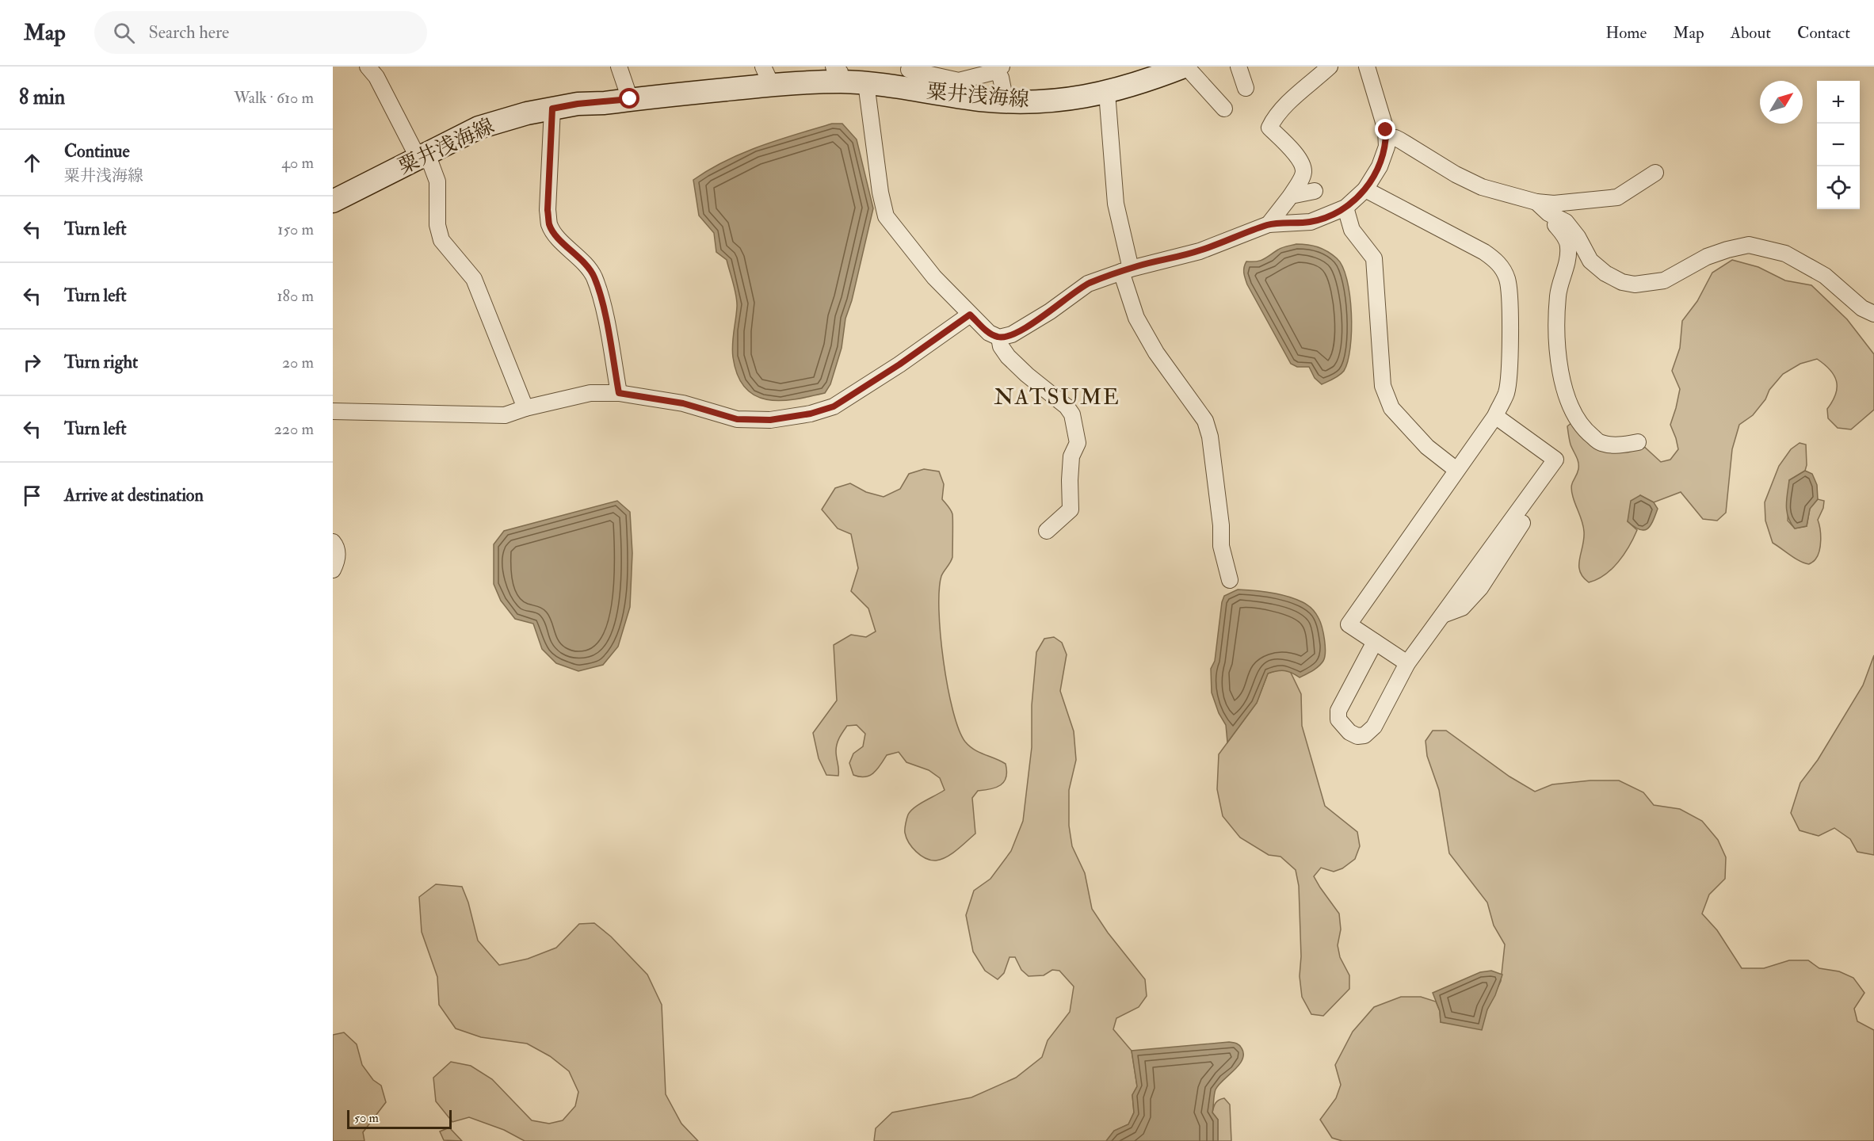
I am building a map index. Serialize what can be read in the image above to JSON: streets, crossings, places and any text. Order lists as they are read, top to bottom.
{
  "streets": {
    "main road": ["粟井浅海線"]
  },
  "districts": ["NATSUME"],
  "scale_bar": "50 m",
  "north": "top right",
  "page": {
    "header": "Map",
    "search": "Search here",
    "nav": [
      "Home",
      "Map",
      "About",
      "Contact"
    ],
    "heading": ["8 min", "Walk · 610 m"],
    "map_buttons": ["+", "−"],
    "list": [
      ["Continue", "粟井浅海線", "40 m"],
      ["Turn left", "150 m"],
      ["Turn left", "180 m"],
      ["Turn right", "20 m"],
      ["Turn left", "220 m"],
      "Arrive at destination"
    ],
    "scale": "50 m"
  }
}
